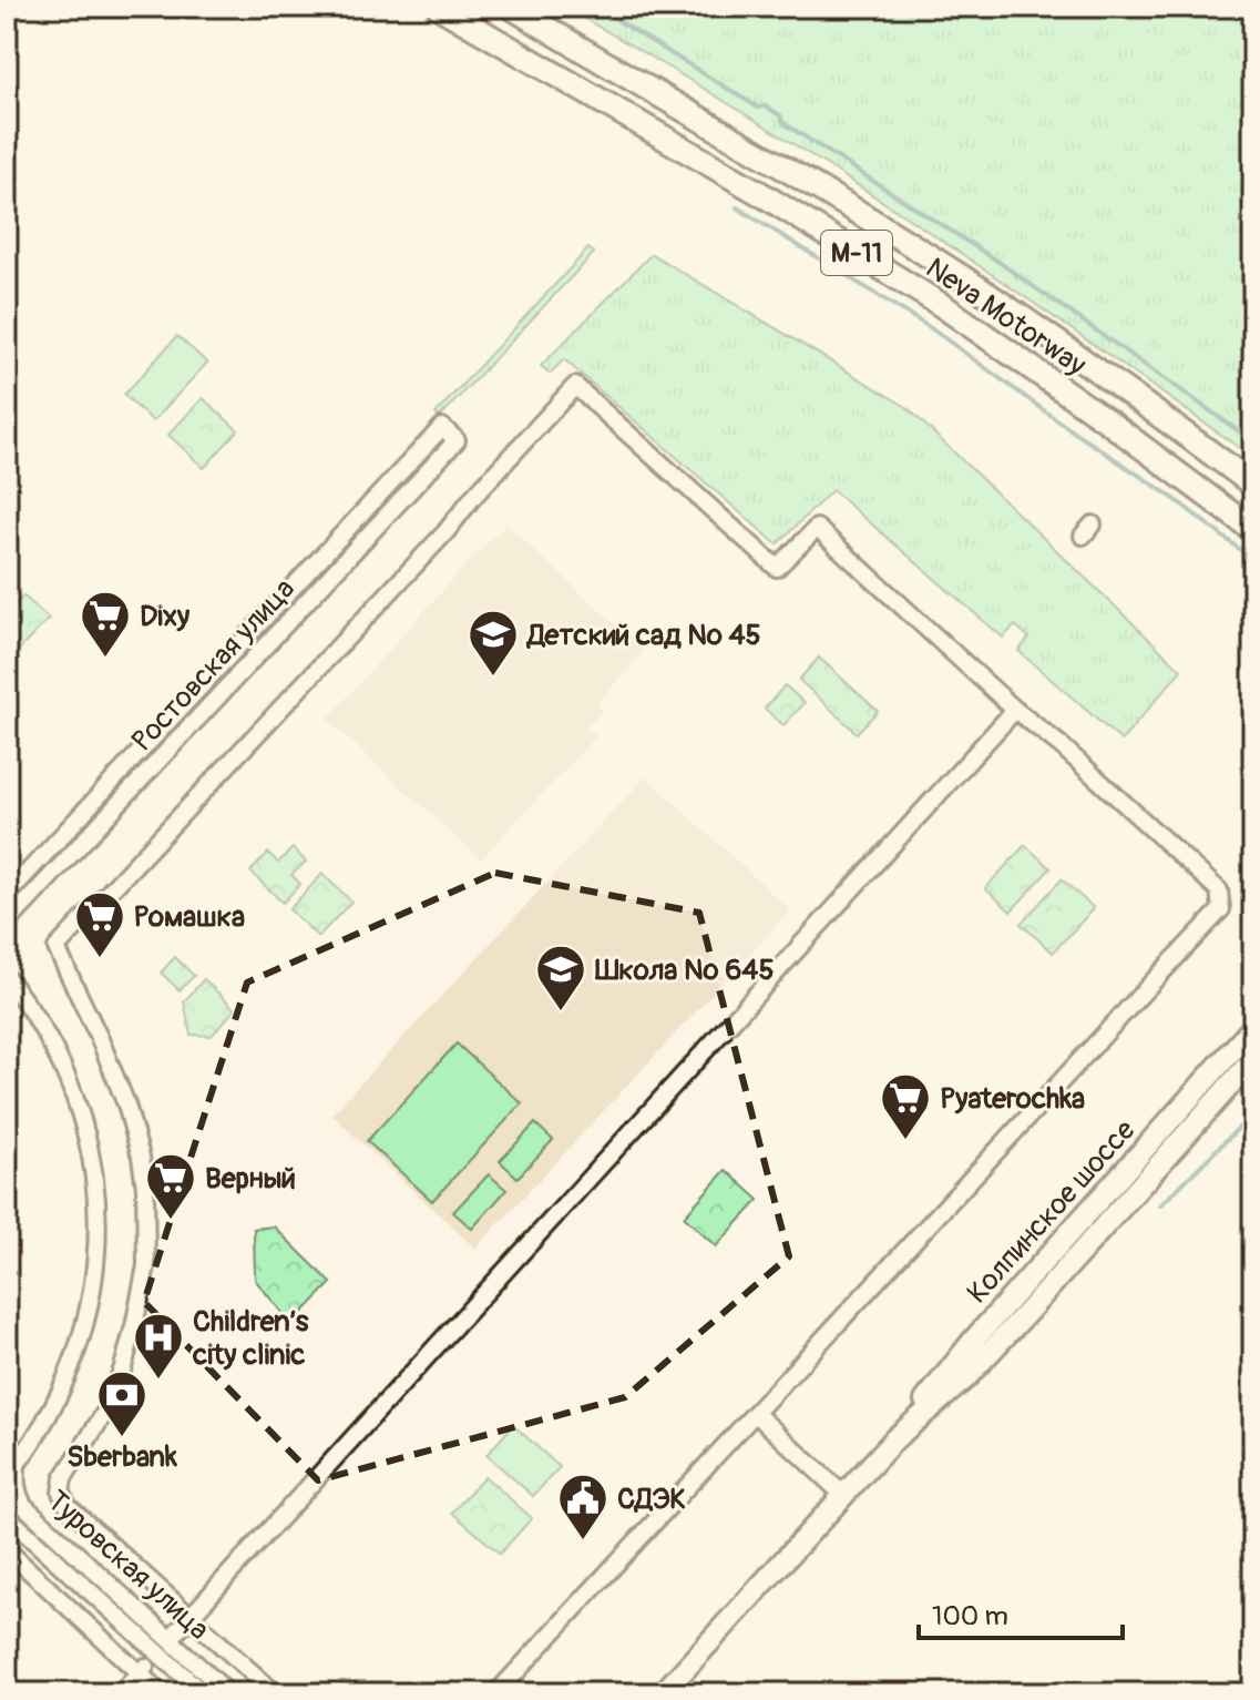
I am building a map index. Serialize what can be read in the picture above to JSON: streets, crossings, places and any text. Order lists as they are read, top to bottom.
{
  "streets": {
    "highway": ["М-11", "Neva Motorway"],
    "main road": ["Колпинское шоссе"],
    "street": ["Ростовская улица", "Туровская улица"]
  },
  "places": {
    "supermarket": [
      "Dixy",
      "Ромашка",
      "Pyaterochka",
      "Верный"
    ],
    "school or university": ["Детский сад № 45", "Школа № 645"],
    "hospital": ["Children’s city clinic"],
    "bank": ["Sberbank"],
    "public building": ["СДЭК"]
  },
  "scale_bar": "100 m"
}
